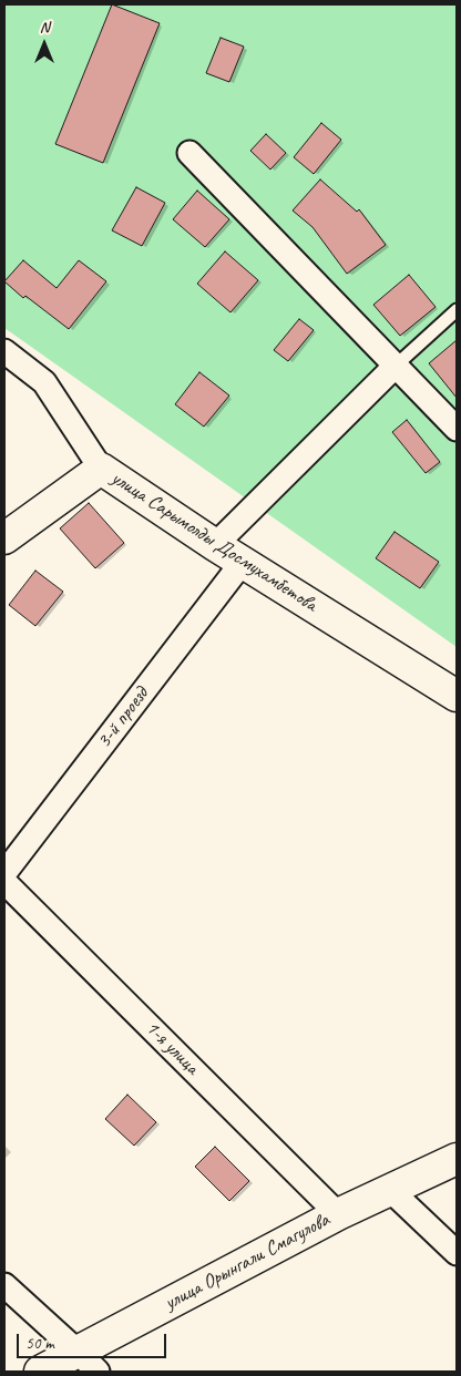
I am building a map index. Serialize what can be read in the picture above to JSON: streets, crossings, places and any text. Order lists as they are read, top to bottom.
{
  "streets": {
    "street": [
      "улица Сарымолды Досмухамбетова",
      "3-й проезд",
      "1-я улица",
      "улица Орынгали Смагулова"
    ]
  },
  "crossings": [
    ["улица Сарымолды Досмухамбетова", "3-й проезд"],
    ["1-я улица", "улица Орынгали Смагулова"]
  ],
  "scale_bar": "50 m",
  "north": "top"
}
